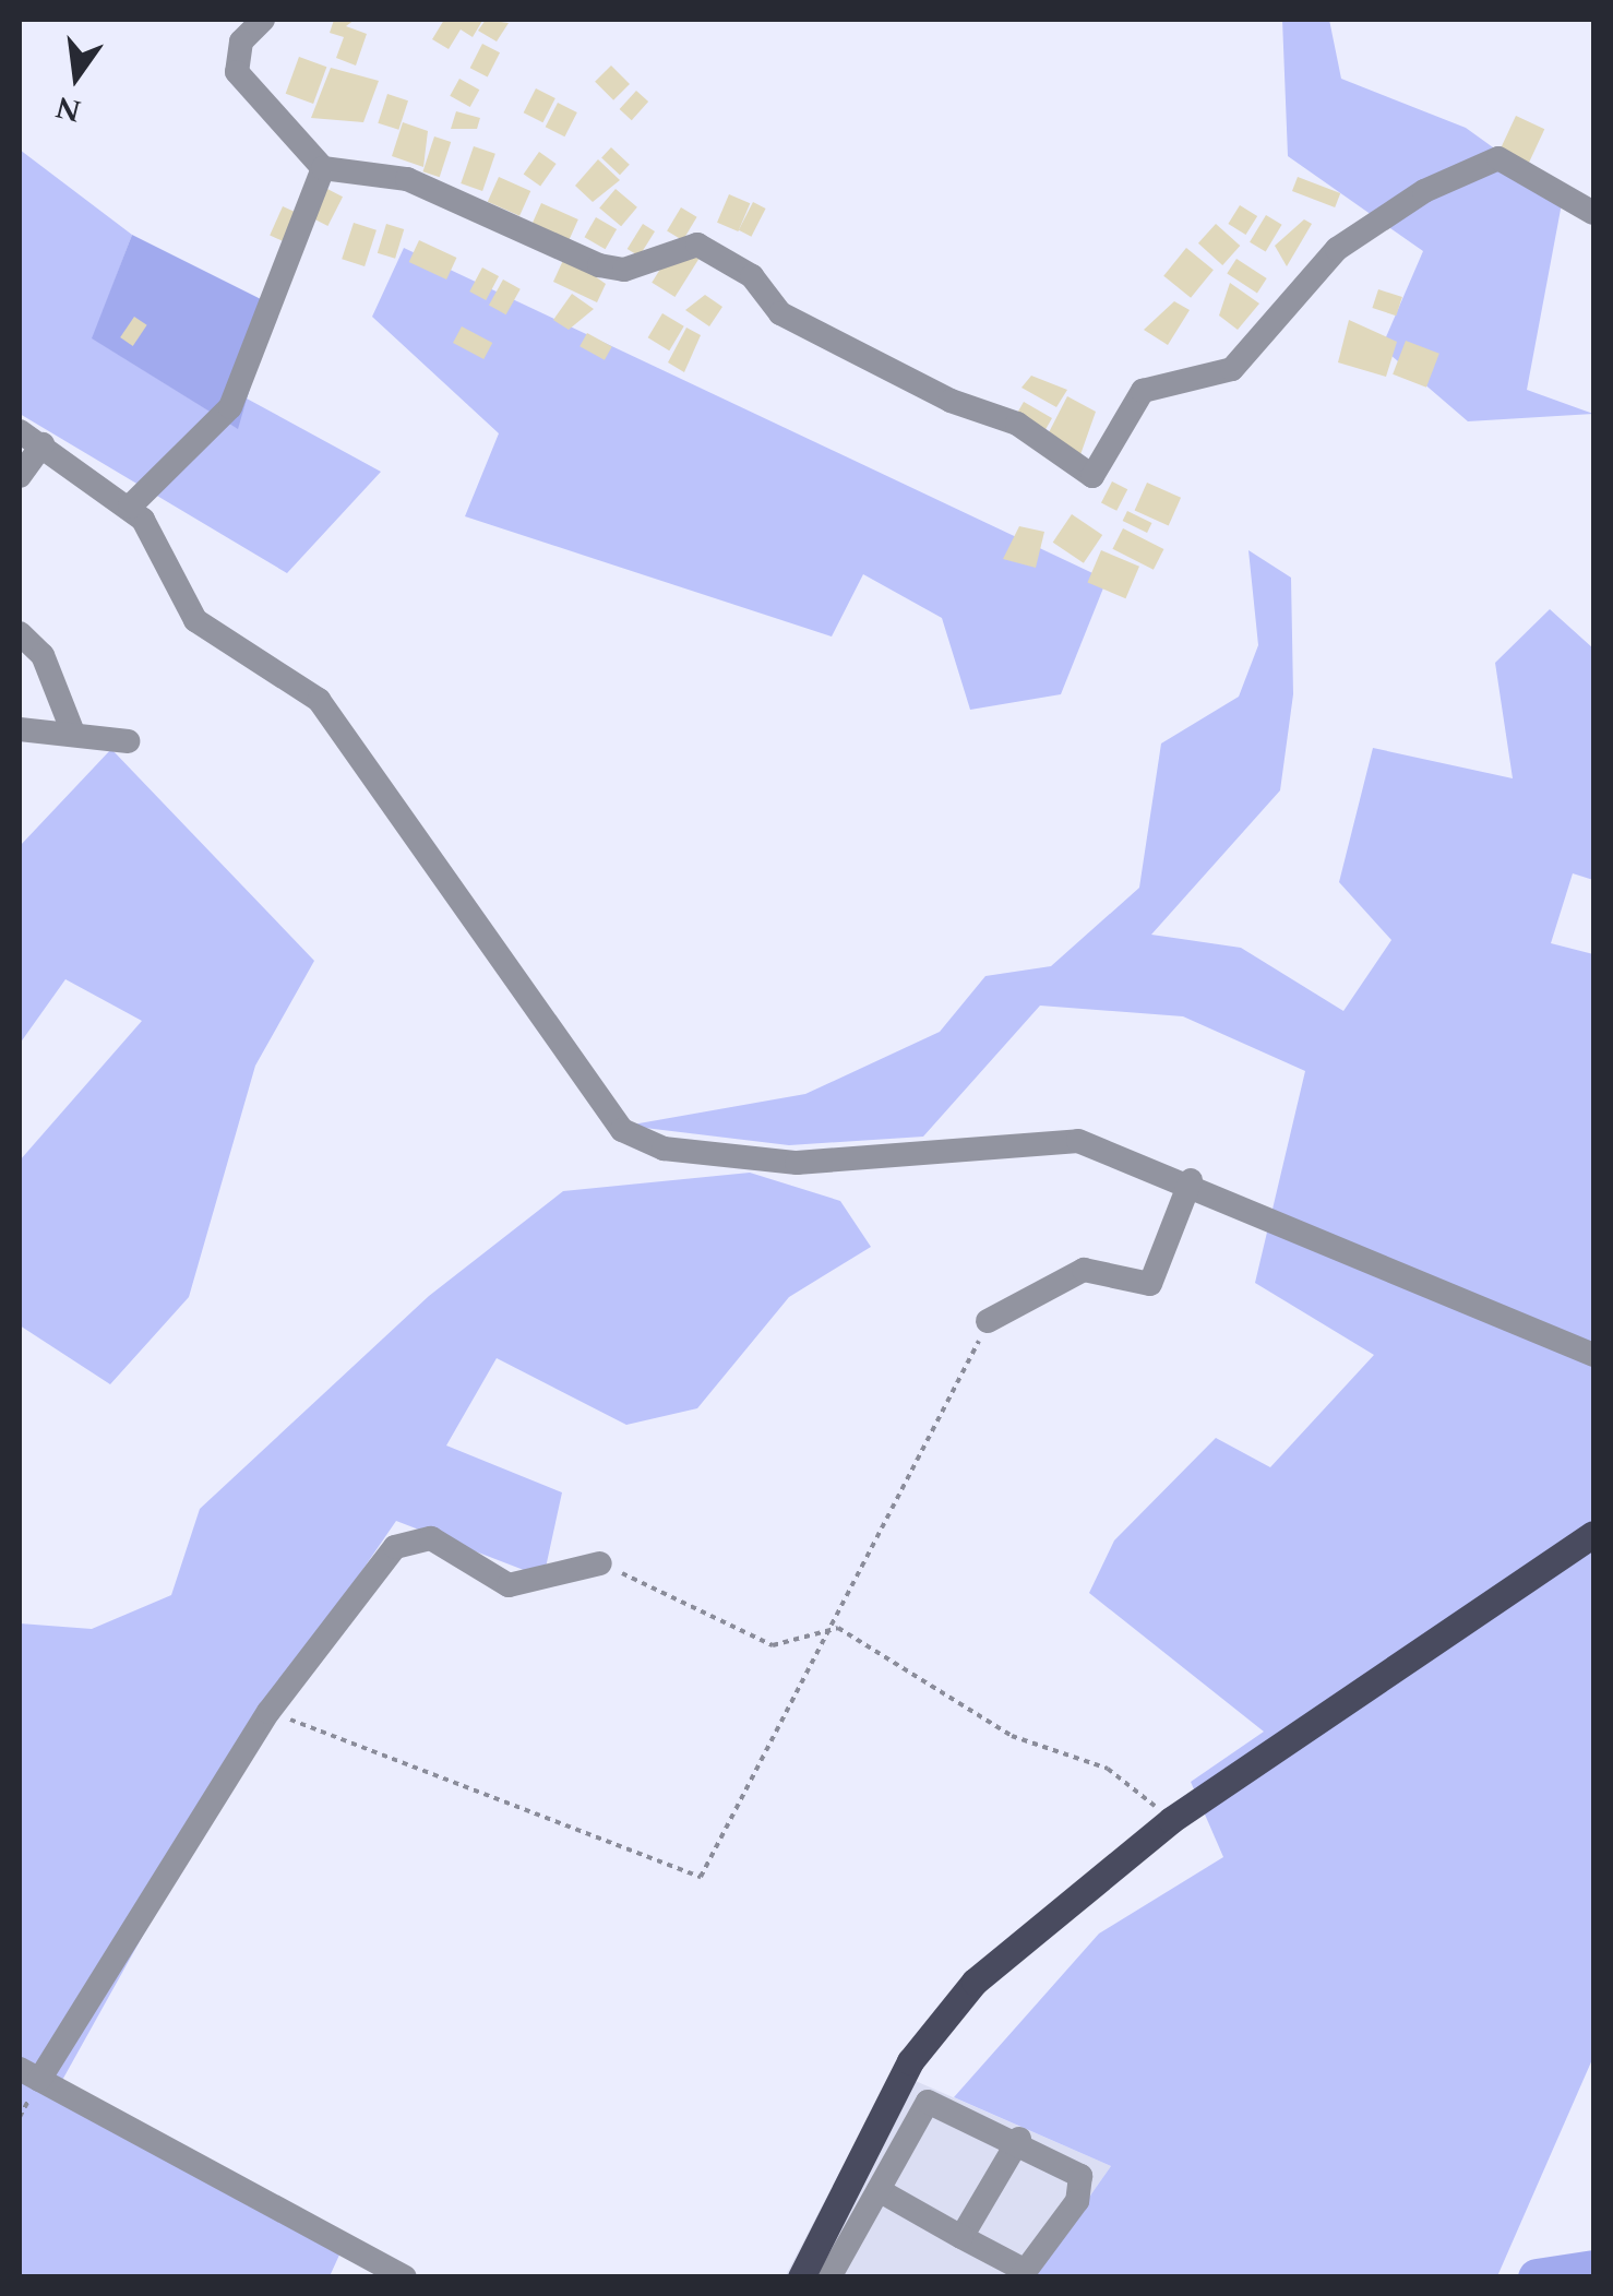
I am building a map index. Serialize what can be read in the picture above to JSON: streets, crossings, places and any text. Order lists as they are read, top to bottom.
{
  "north": "bottom"
}
